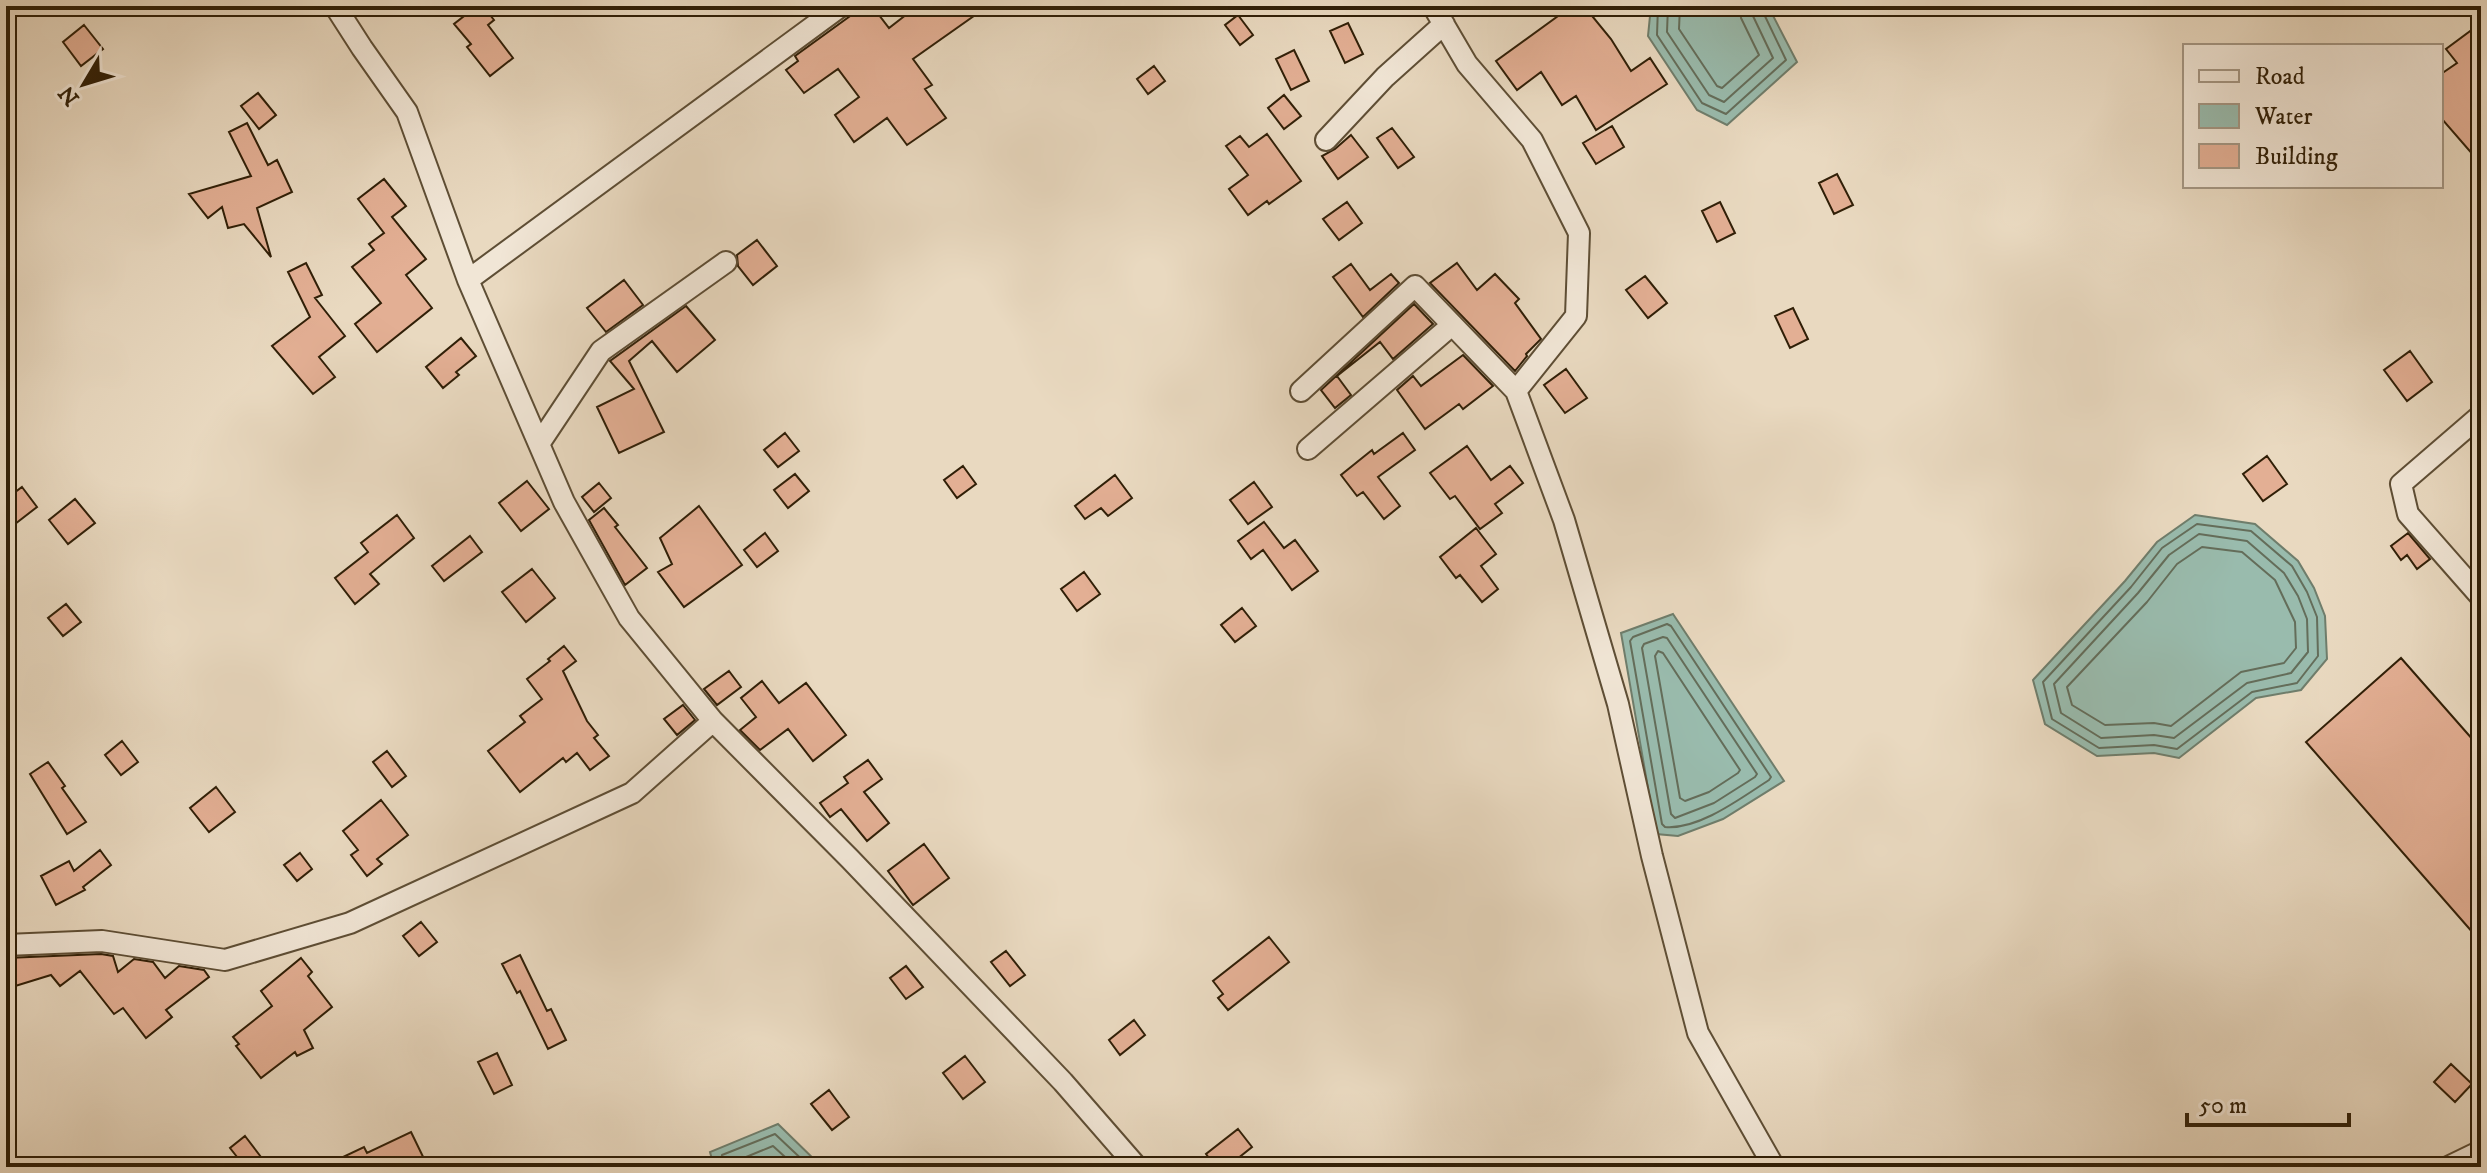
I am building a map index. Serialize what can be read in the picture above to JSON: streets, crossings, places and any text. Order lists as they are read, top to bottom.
{
  "legend": ["Road", "Water", "Building"],
  "scale_bar": "50 m",
  "north": "bottom left"
}
